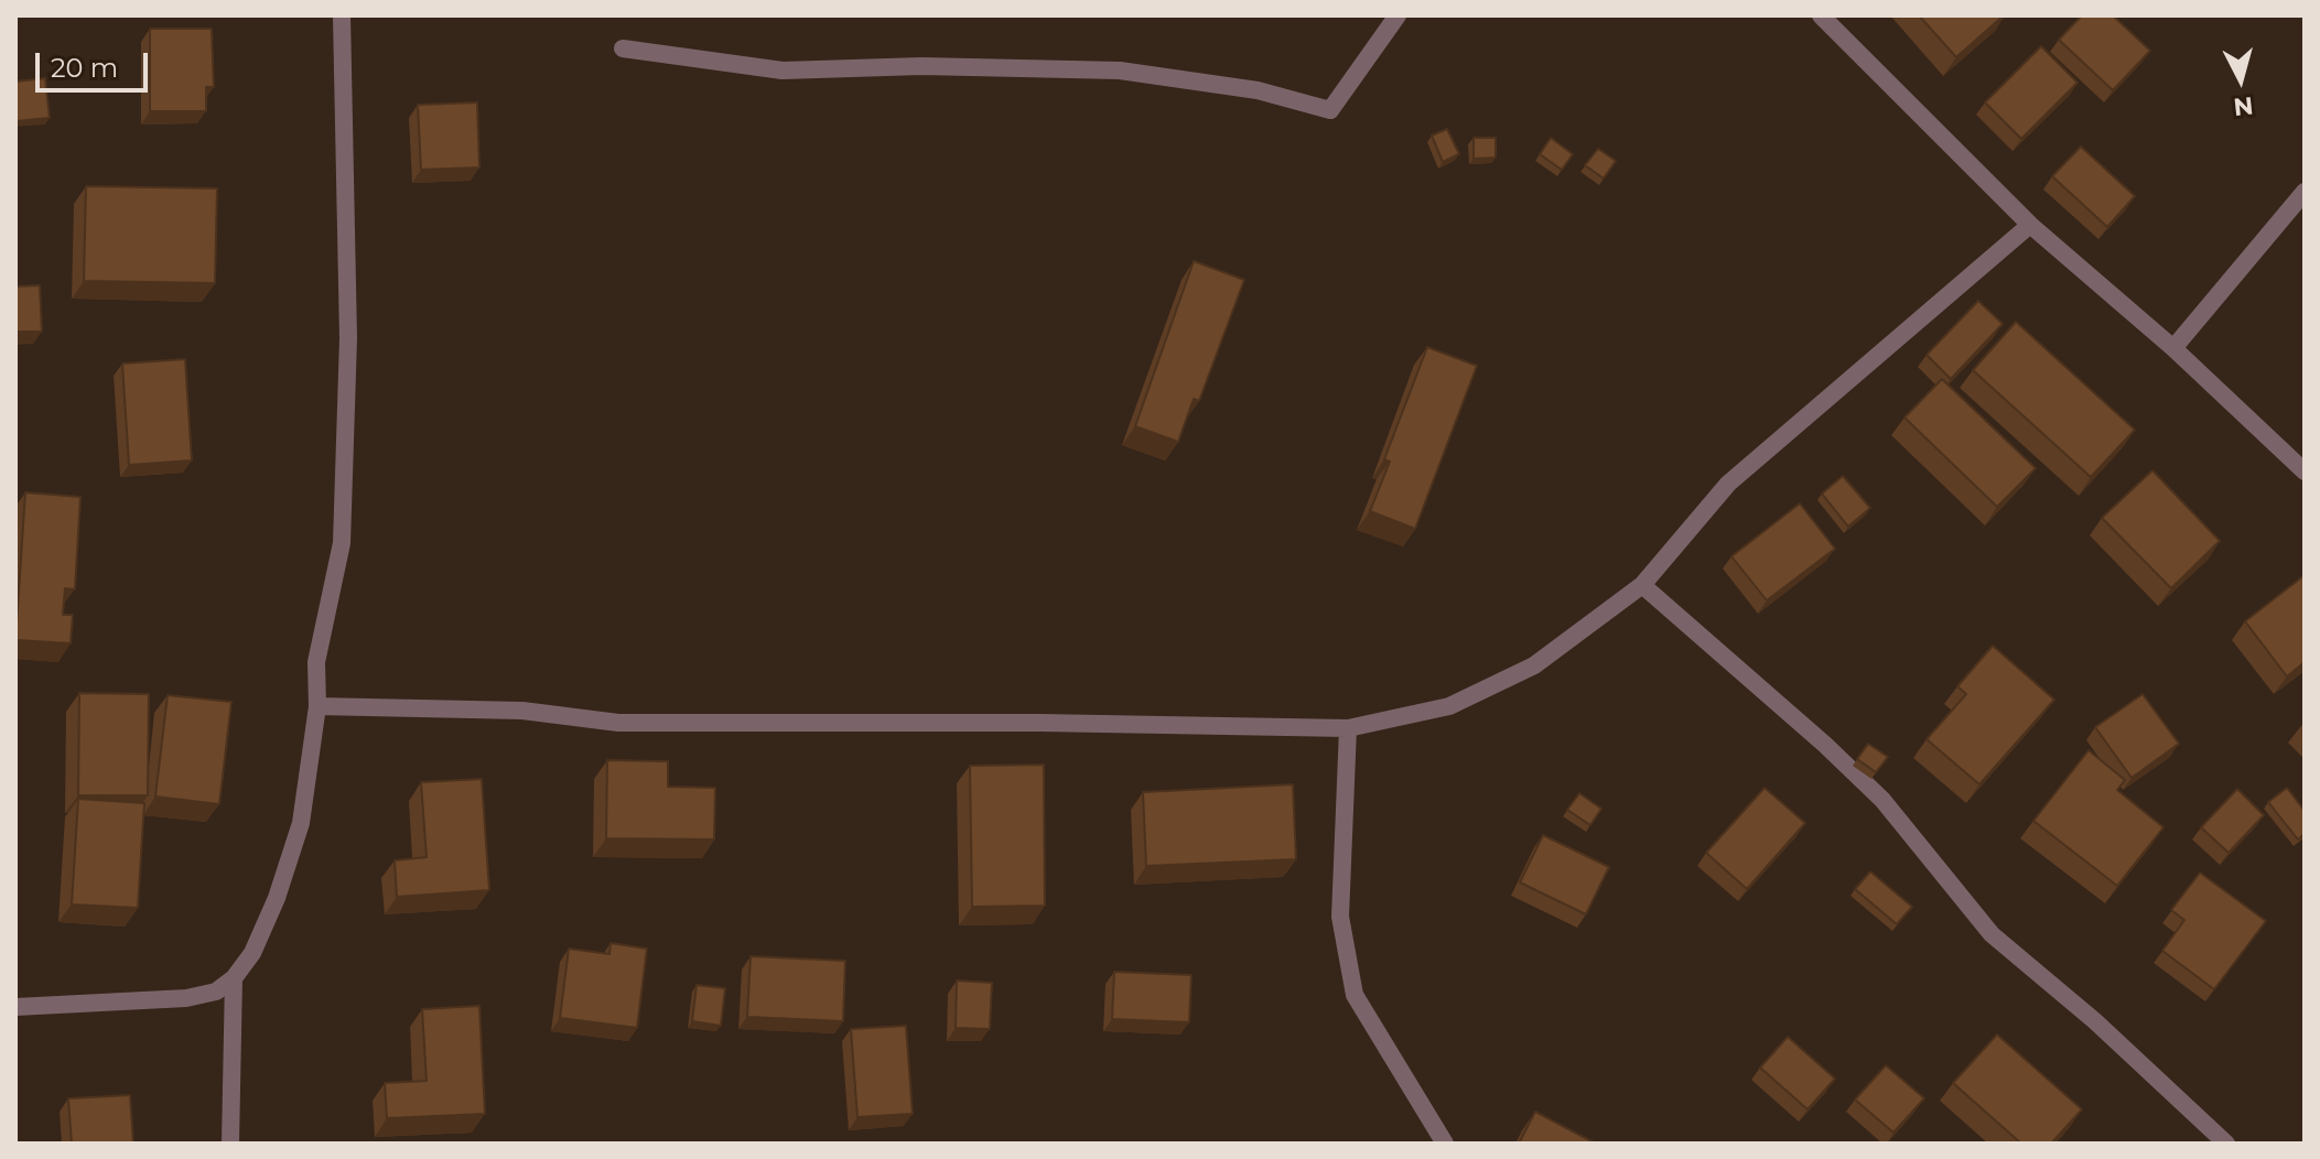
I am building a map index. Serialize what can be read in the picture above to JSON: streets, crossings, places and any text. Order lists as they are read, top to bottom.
{
  "scale_bar": "20 m",
  "north": "bottom"
}
